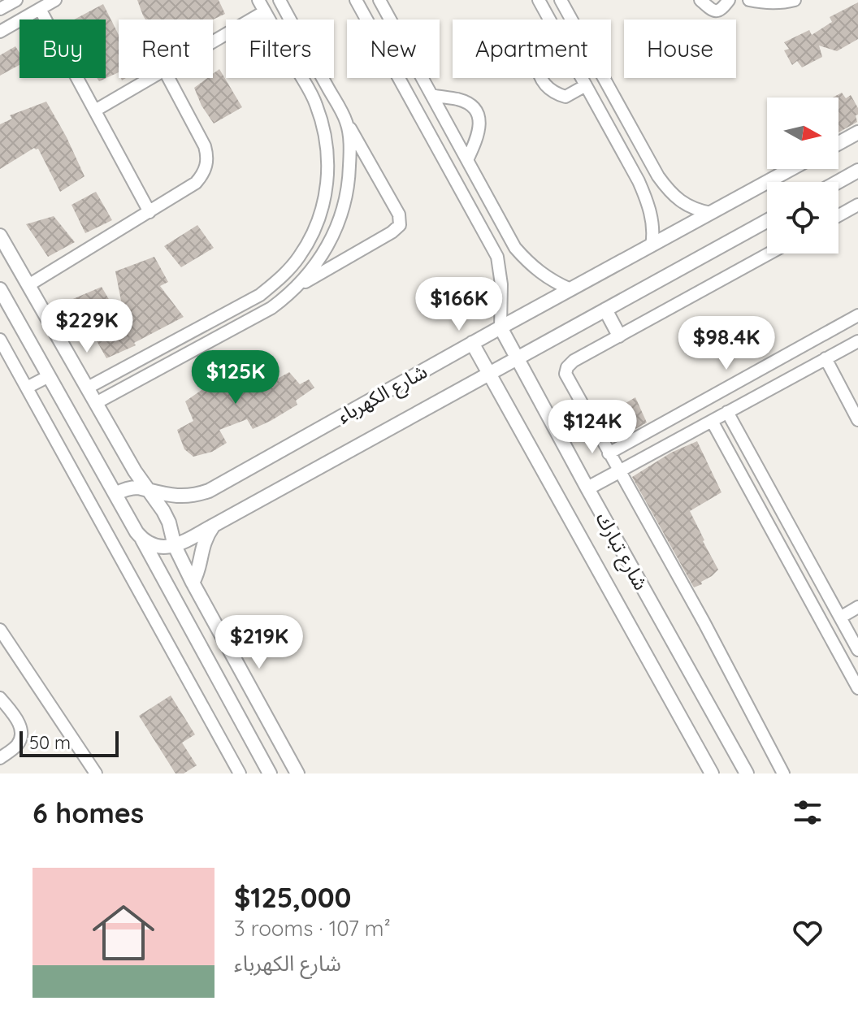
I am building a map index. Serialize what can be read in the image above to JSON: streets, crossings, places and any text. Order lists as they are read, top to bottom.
{
  "streets": {
    "street": ["شارع الكهرباء", "شارع تبارك"]
  },
  "crossings": [
    ["شارع الكهرباء", "شارع تبارك"]
  ],
  "scale_bar": "50 m",
  "north": "right",
  "page": {
    "chip": [
      "Buy",
      "Rent",
      "Filters",
      "New",
      "Apartment",
      "House"
    ],
    "price": [
      "$166K",
      "$229K",
      "$98.4K",
      "$125K",
      "$124K",
      "$219K"
    ],
    "scale": "50 m",
    "heading": "6 homes",
    "list": [
      {
        "name": "$125,000",
        "note": "3 rooms · 107 m² · شارع الكهرباء"
      }
    ]
  }
}
